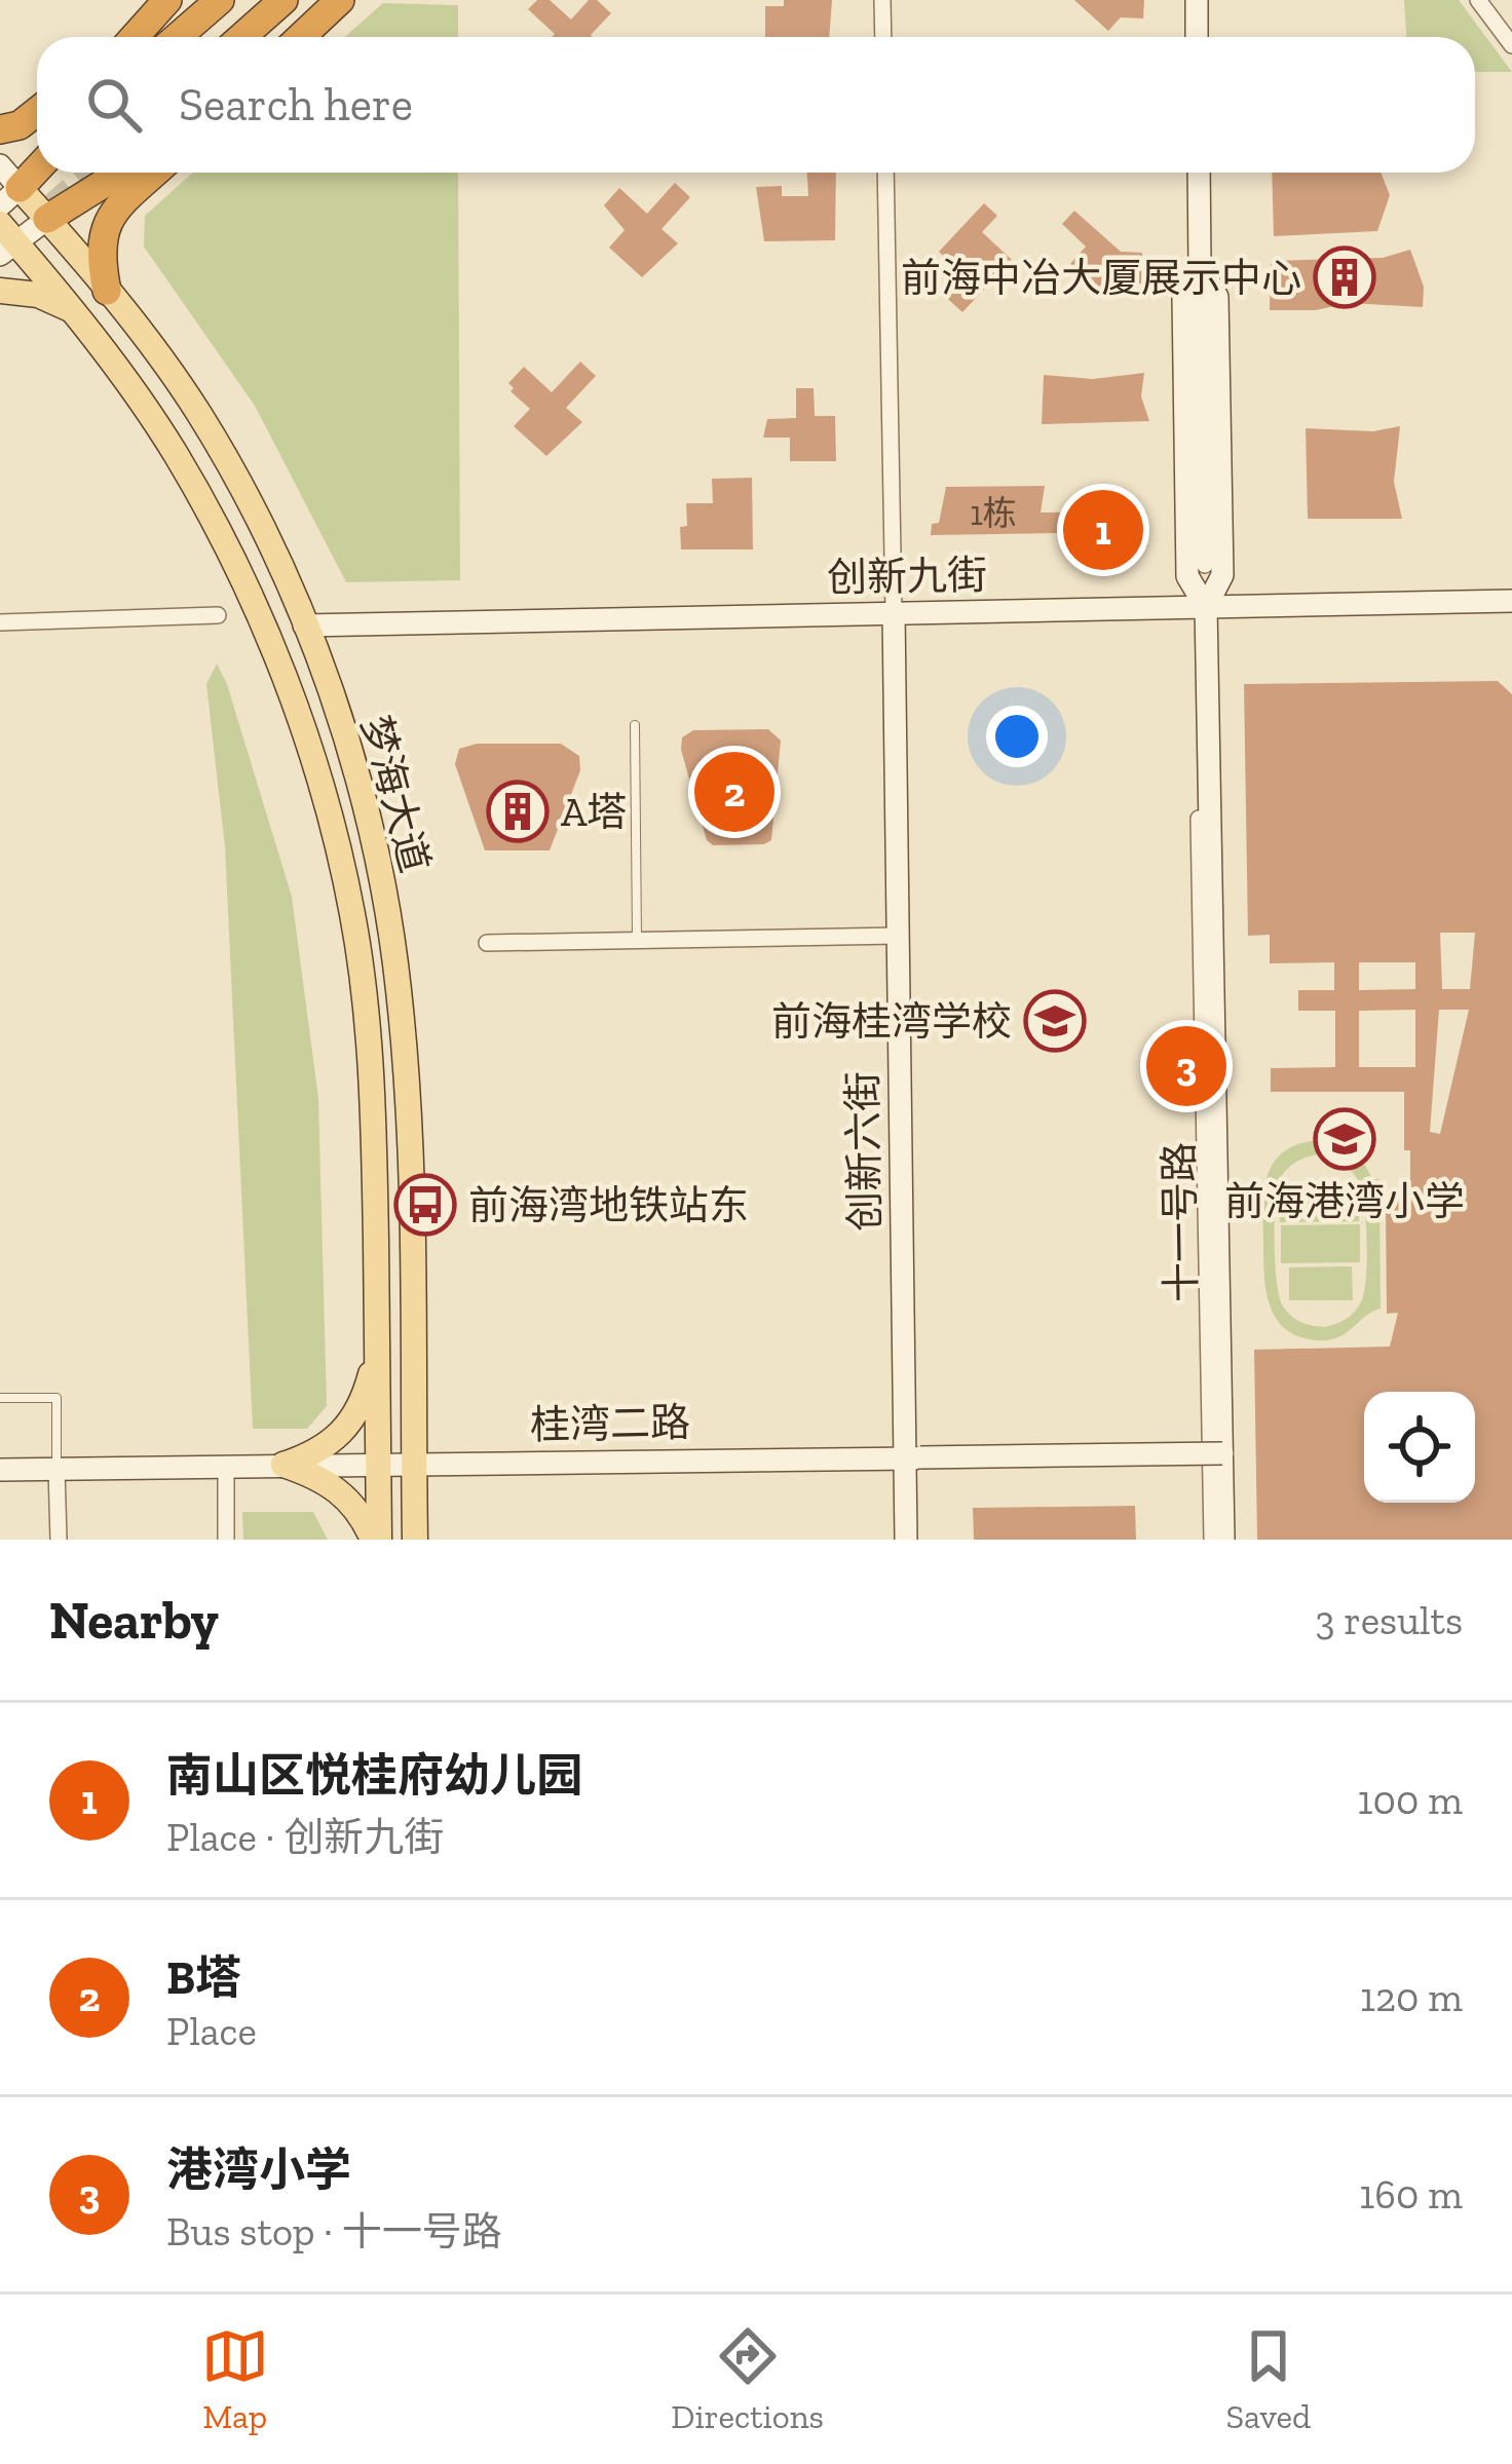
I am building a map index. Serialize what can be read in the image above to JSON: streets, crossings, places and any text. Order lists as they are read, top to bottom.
{
  "streets": {
    "main road": ["梦海大道"],
    "street": [
      "创新九街",
      "创新六街",
      "十一号路",
      "桂湾二路"
    ]
  },
  "crossings": [
    ["创新九街", "梦海大道"],
    ["创新九街", "创新六街"],
    ["创新九街", "十一号路"],
    ["梦海大道", "桂湾二路"],
    ["创新六街", "桂湾二路"],
    ["十一号路", "桂湾二路"]
  ],
  "places": {
    "building": ["前海中冶大厦展示中心", "A塔"],
    "school or university": ["前海桂湾学校", "前海港湾小学"],
    "bus stop": ["前海湾地铁站东"]
  },
  "house_numbers": ["1栋"],
  "page": {
    "search": "Search here",
    "pins": ["1", "2", "3"],
    "heading": ["Nearby", "3 results"],
    "list": [
      {
        "mark": "1",
        "name": "南山区悦桂府幼儿园",
        "note": "Place · 创新九街",
        "value": "100 m"
      },
      {
        "mark": "2",
        "name": "B塔",
        "note": "Place",
        "value": "120 m"
      },
      {
        "mark": "3",
        "name": "港湾小学",
        "note": "Bus stop · 十一号路",
        "value": "160 m"
      }
    ],
    "nav": ["Map", "Directions", "Saved"]
  }
}
